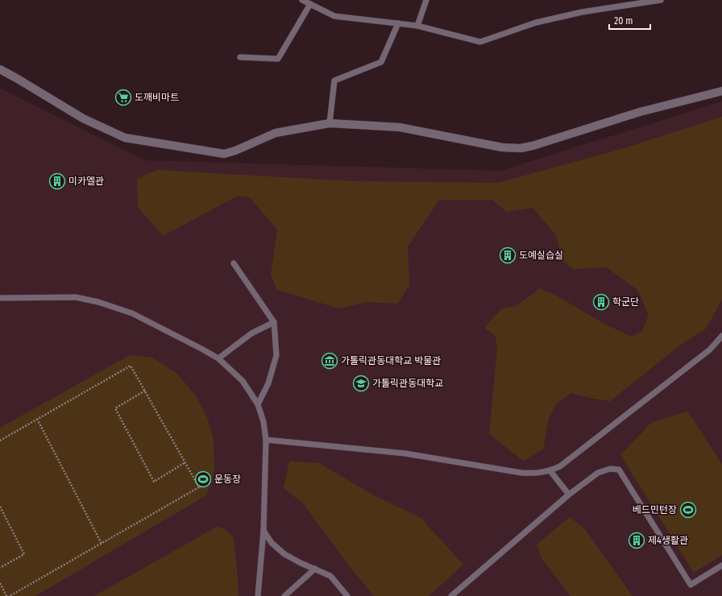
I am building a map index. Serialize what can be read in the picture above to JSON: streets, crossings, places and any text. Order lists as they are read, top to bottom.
{
  "places": {
    "supermarket": ["도깨비마트"],
    "building": [
      "미카엘관",
      "도예실습실",
      "학군단",
      "제4생활관"
    ],
    "museum": ["가톨릭관동대학교 박물관"],
    "school or university": ["가톨릭관동대학교"],
    "sports": ["운동장", "베드민턴장"]
  },
  "scale_bar": "20 m"
}
